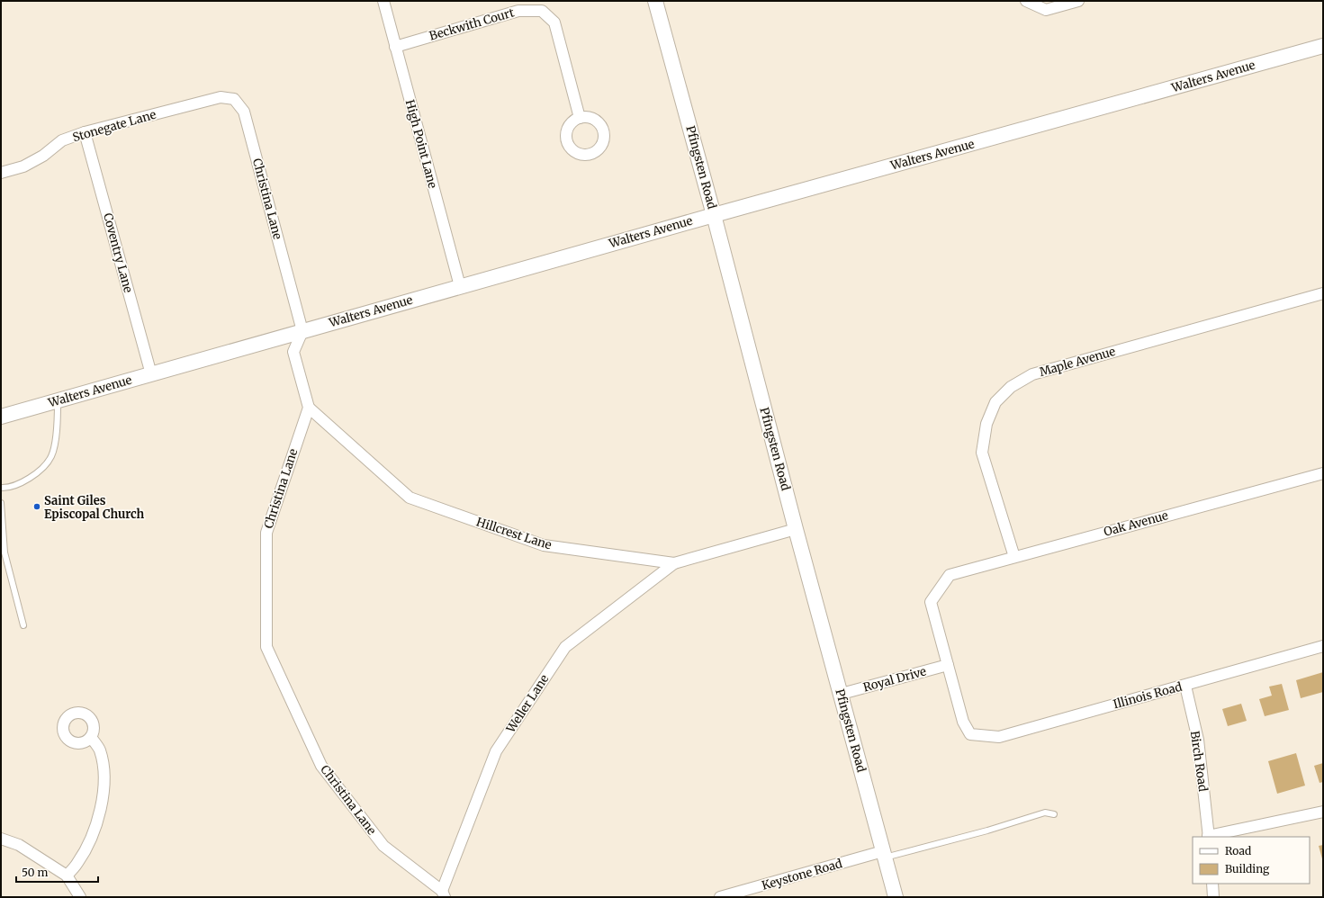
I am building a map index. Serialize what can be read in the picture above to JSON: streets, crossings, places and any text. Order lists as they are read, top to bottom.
{
  "streets": {
    "main road": ["Walters Avenue", "Pfingsten Road"],
    "street": [
      "Beckwith Court",
      "Stonegate Lane",
      "High Point Lane",
      "Christina Lane",
      "Coventry Lane",
      "Maple Avenue",
      "Oak Avenue",
      "Hillcrest Lane",
      "Royal Drive",
      "Illinois Road",
      "Weller Lane",
      "Birch Road",
      "Keystone Road"
    ]
  },
  "crossings": [
    ["Beckwith Court", "High Point Lane"],
    ["Walters Avenue", "High Point Lane"],
    ["Walters Avenue", "Pfingsten Road"],
    ["Walters Avenue", "Christina Lane"],
    ["Walters Avenue", "Coventry Lane"],
    ["Stonegate Lane", "Christina Lane"],
    ["Stonegate Lane", "Coventry Lane"],
    ["Pfingsten Road", "Hillcrest Lane"],
    ["Pfingsten Road", "Royal Drive"],
    ["Pfingsten Road", "Keystone Road"],
    ["Christina Lane", "Hillcrest Lane"],
    ["Christina Lane", "Weller Lane"],
    ["Maple Avenue", "Oak Avenue"],
    ["Oak Avenue", "Royal Drive"],
    ["Oak Avenue", "Illinois Road"],
    ["Hillcrest Lane", "Weller Lane"],
    ["Royal Drive", "Illinois Road"],
    ["Illinois Road", "Birch Road"]
  ],
  "places": ["Saint Giles Episcopal Church"],
  "legend": ["Road", "Building"],
  "scale_bar": "50 m"
}
